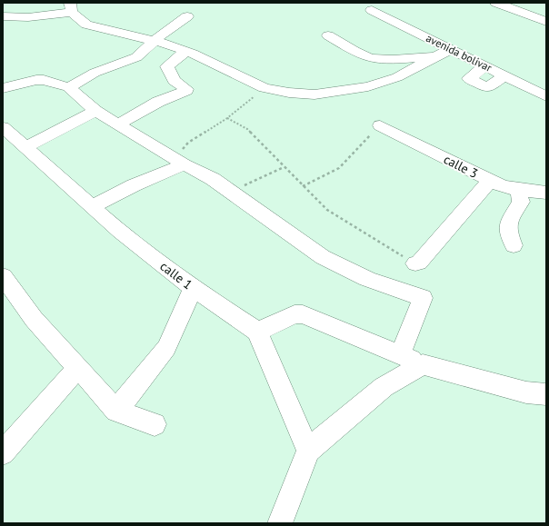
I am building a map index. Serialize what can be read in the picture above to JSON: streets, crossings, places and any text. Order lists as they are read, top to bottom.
{
  "streets": {
    "street": ["avenida bolivar", "calle 3", "calle 1"]
  }
}
